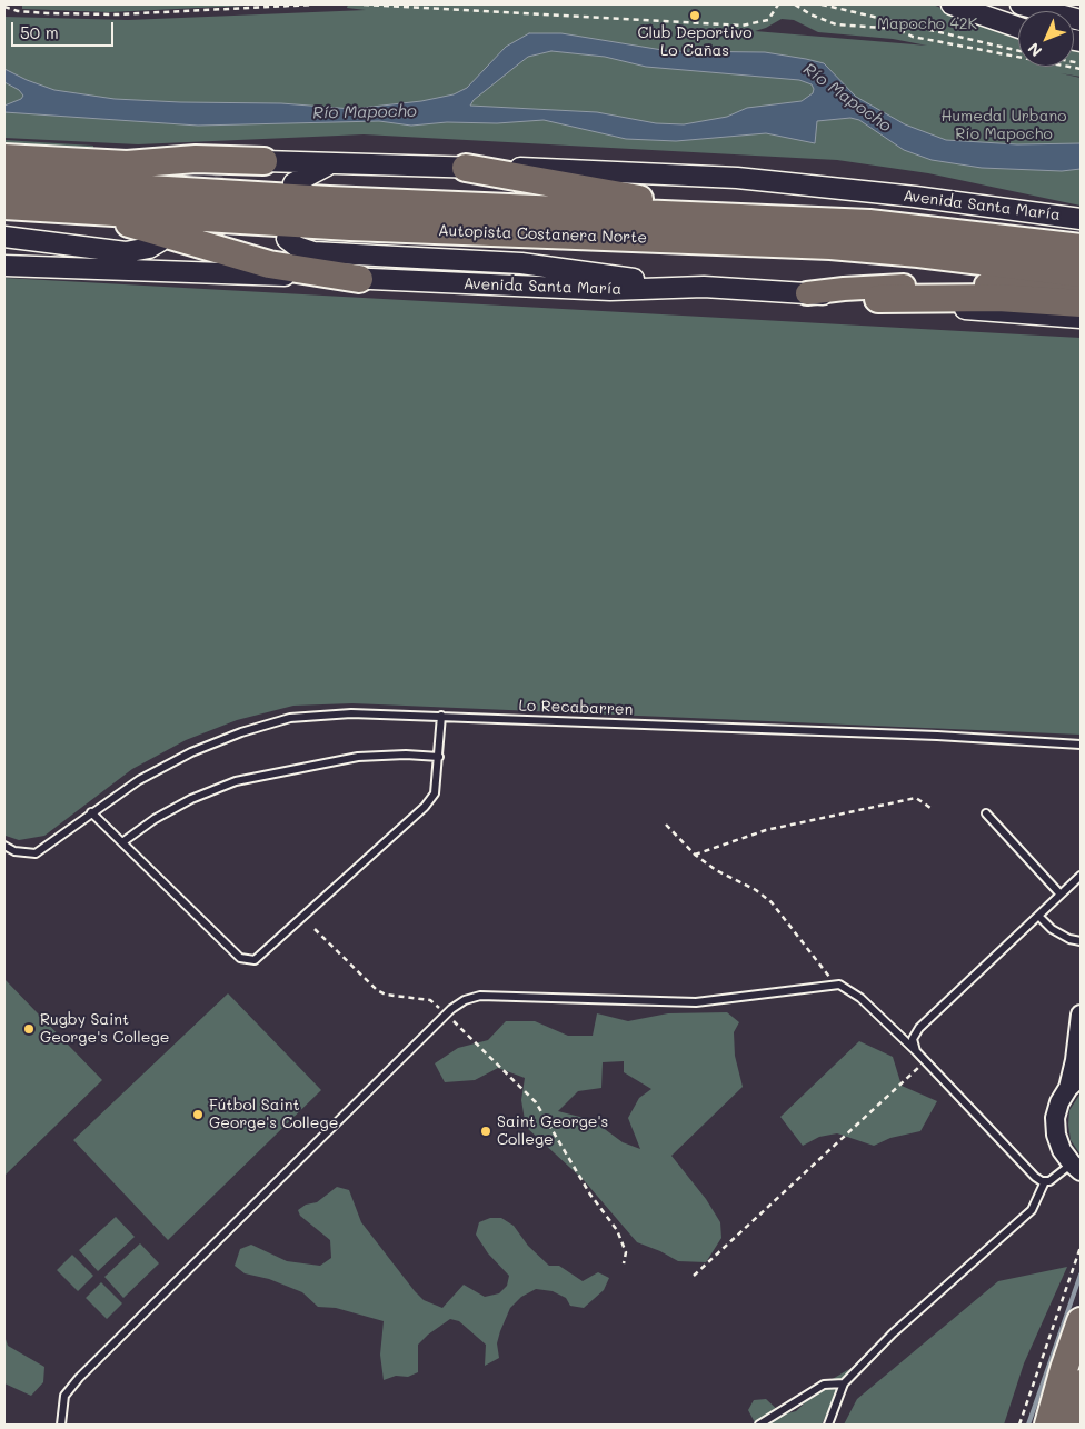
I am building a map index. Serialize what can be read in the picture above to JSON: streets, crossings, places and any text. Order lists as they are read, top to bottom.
{
  "streets": {
    "highway": ["Autopista Costanera Norte"],
    "main road": ["Avenida Santa María"],
    "lane": ["Lo Recabarren"]
  },
  "water": ["Río Mapocho"],
  "parks": ["Mapocho 42K", "Humedal Urbano Río Mapocho"],
  "places": [
    "Club Deportivo Lo Cañas",
    "Rugby Saint George's College",
    "Fútbol Saint George's College",
    "Saint George's College"
  ],
  "scale_bar": "50 m",
  "north": "bottom left"
}
